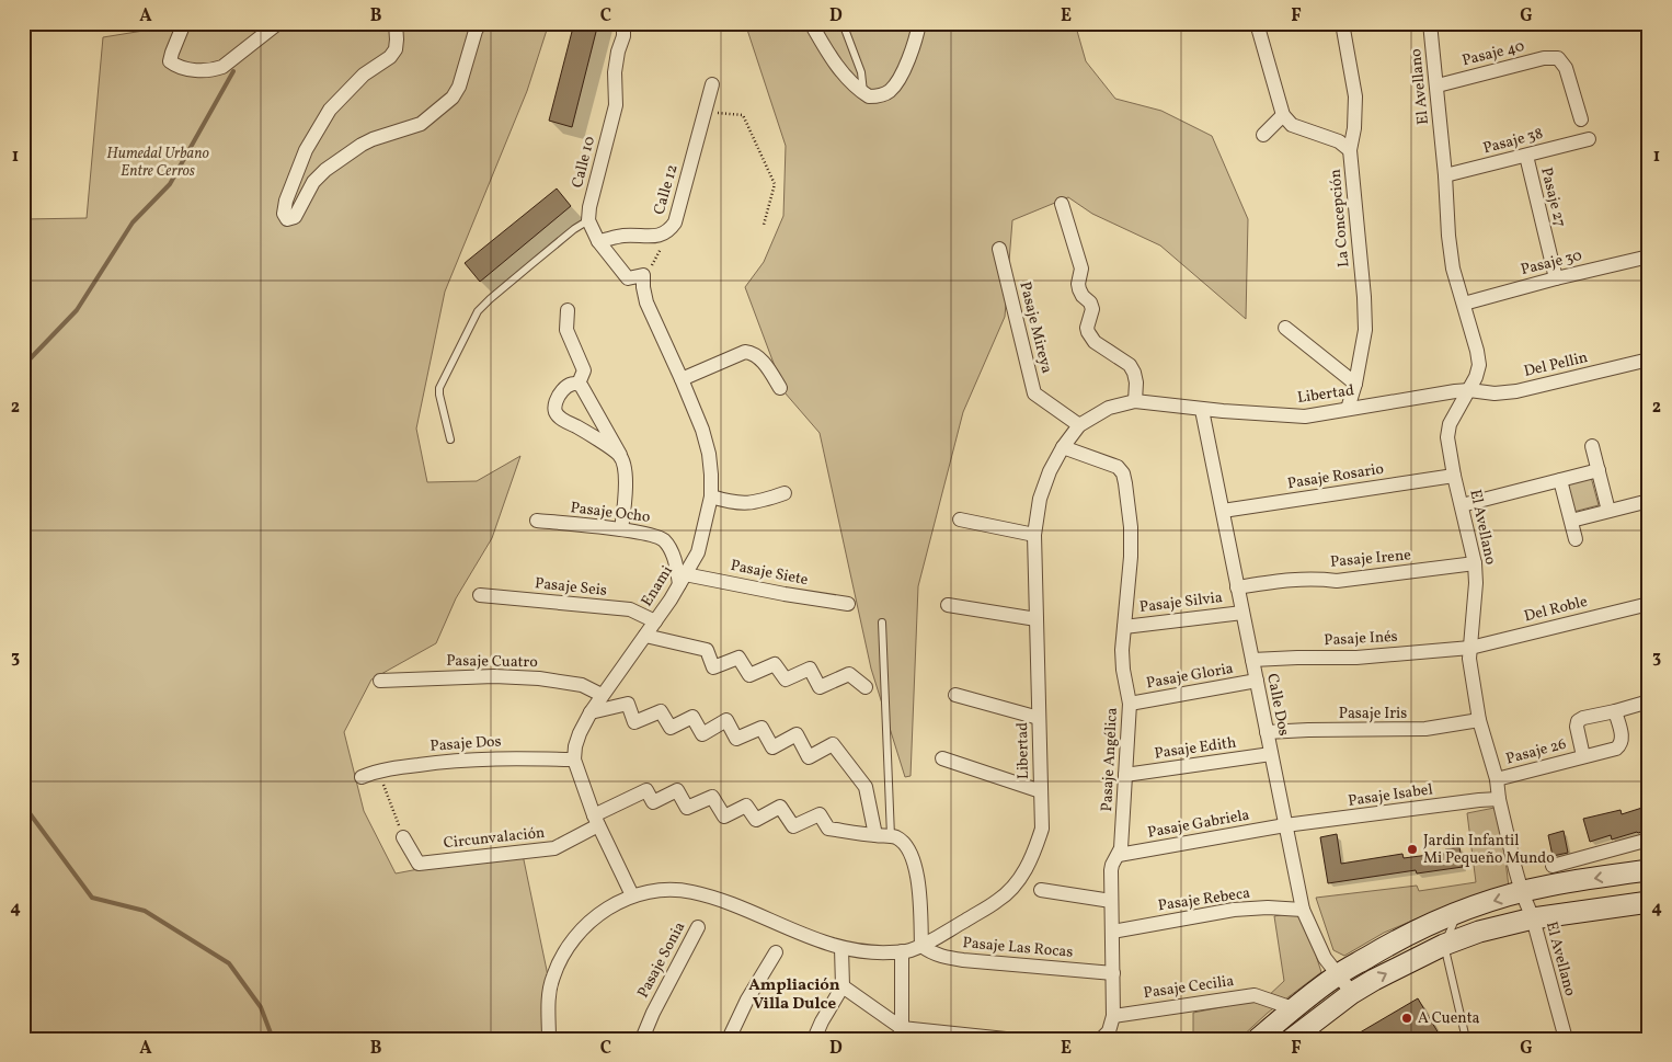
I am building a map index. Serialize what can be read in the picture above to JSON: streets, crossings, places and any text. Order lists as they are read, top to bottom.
{
  "streets": {
    "street": [
      "Pasaje 40",
      "El Avellano",
      "Pasaje 38",
      "Calle 10",
      "Calle 12",
      "Pasaje 27",
      "La Concepción",
      "Pasaje 30",
      "Pasaje Mireya",
      "Del Pellin",
      "Libertad",
      "Pasaje Rosario",
      "Pasaje Ocho",
      "Pasaje Irene",
      "Pasaje Siete",
      "Enami",
      "Pasaje Seis",
      "Pasaje Silvia",
      "Del Roble",
      "Pasaje Inés",
      "Pasaje Cuatro",
      "Pasaje Gloria",
      "Calle Dos",
      "Pasaje Iris",
      "Pasaje Dos",
      "Pasaje Edith",
      "Pasaje 26",
      "Pasaje Angélica",
      "Pasaje Isabel",
      "Pasaje Gabriela",
      "Circunvalación",
      "Pasaje Rebeca",
      "Pasaje Las Rocas",
      "Pasaje Sonia",
      "Pasaje Cecilia"
    ]
  },
  "crossings": [
    ["Pasaje 40", "El Avellano"],
    ["El Avellano", "Pasaje 38"],
    ["El Avellano", "Pasaje 30"],
    ["El Avellano", "Del Pellin"],
    ["El Avellano", "Libertad"],
    ["El Avellano", "Pasaje Rosario"],
    ["El Avellano", "Pasaje Irene"],
    ["El Avellano", "Del Roble"],
    ["El Avellano", "Pasaje Inés"],
    ["El Avellano", "Pasaje Iris"],
    ["El Avellano", "Pasaje 26"],
    ["El Avellano", "Pasaje Isabel"],
    ["Pasaje 38", "Pasaje 27"],
    ["Pasaje 27", "Pasaje 30"],
    ["La Concepción", "Libertad"],
    ["Pasaje Mireya", "Libertad"],
    ["Del Pellin", "Libertad"],
    ["Libertad", "Calle Dos"],
    ["Libertad", "Pasaje Angélica"],
    ["Libertad", "Pasaje Las Rocas"],
    ["Pasaje Rosario", "Calle Dos"],
    ["Pasaje Ocho", "Pasaje Siete"],
    ["Pasaje Ocho", "Enami"],
    ["Pasaje Irene", "Calle Dos"],
    ["Pasaje Siete", "Enami"],
    ["Enami", "Pasaje Seis"],
    ["Enami", "Pasaje Cuatro"],
    ["Enami", "Pasaje Dos"],
    ["Pasaje Silvia", "Calle Dos"],
    ["Pasaje Silvia", "Pasaje Angélica"],
    ["Del Roble", "Pasaje Inés"],
    ["Pasaje Inés", "Calle Dos"],
    ["Pasaje Gloria", "Calle Dos"],
    ["Pasaje Gloria", "Pasaje Angélica"],
    ["Calle Dos", "Pasaje Iris"],
    ["Calle Dos", "Pasaje Edith"],
    ["Calle Dos", "Pasaje Isabel"],
    ["Calle Dos", "Pasaje Gabriela"],
    ["Calle Dos", "Pasaje Rebeca"],
    ["Pasaje Edith", "Pasaje Angélica"],
    ["Pasaje Angélica", "Pasaje Gabriela"],
    ["Pasaje Angélica", "Pasaje Rebeca"],
    ["Pasaje Angélica", "Pasaje Las Rocas"],
    ["Pasaje Angélica", "Pasaje Cecilia"],
    ["Pasaje Isabel", "Pasaje Gabriela"]
  ],
  "districts": ["Ampliación Villa Dulce"],
  "parks": ["Humedal Urbano Entre Cerros"],
  "places": ["Jardin Infantil Mi Pequeño Mundo", "A Cuenta"],
  "grid": {
    "columns": [
      "A",
      "B",
      "C",
      "D",
      "E",
      "F",
      "G"
    ],
    "rows": [
      "1",
      "2",
      "3",
      "4"
    ]
  }
}
